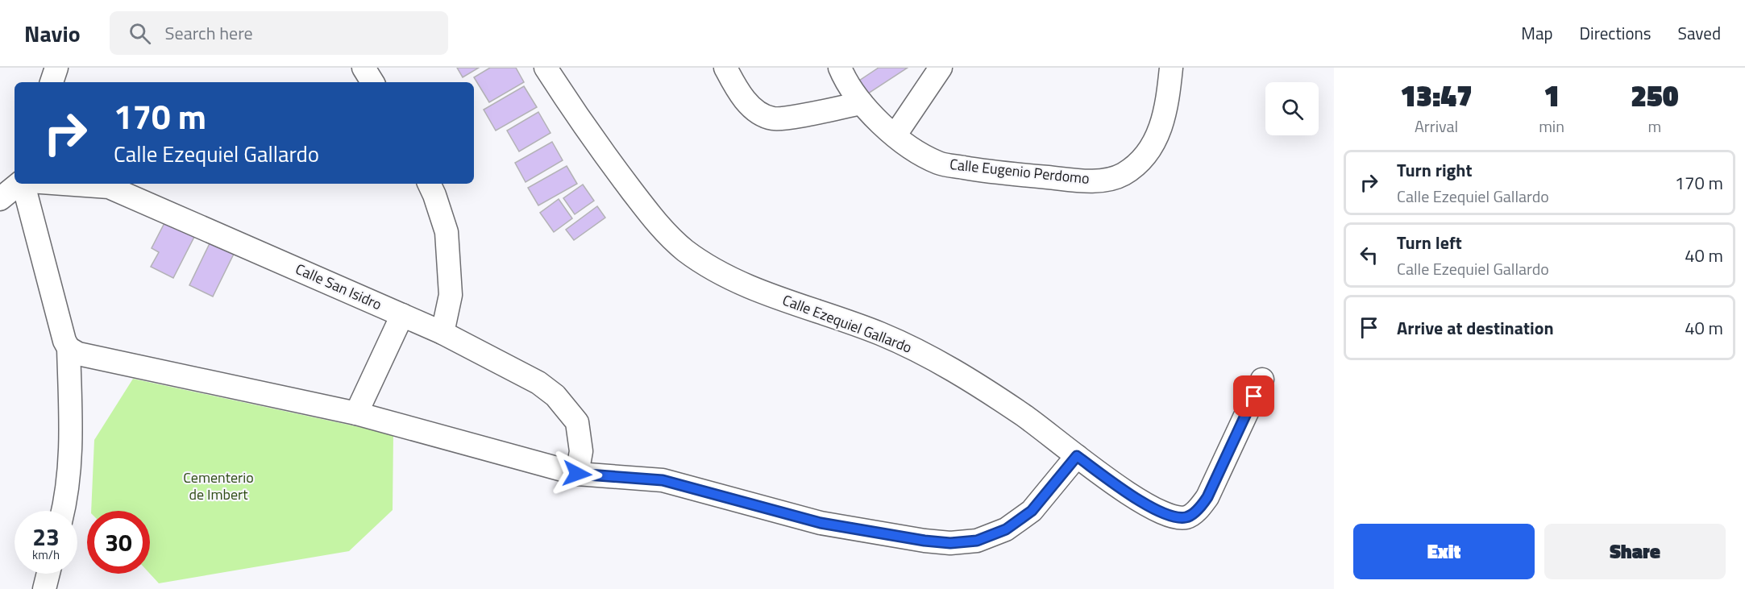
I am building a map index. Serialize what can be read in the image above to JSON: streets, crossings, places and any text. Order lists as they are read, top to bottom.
{
  "streets": {
    "street": ["Calle Eugenio Perdomo", "Calle San Isidro", "Calle Ezequiel Gallardo"]
  },
  "parks": ["Cementerio de Imbert"],
  "page": {
    "header": "Navio",
    "search": "Search here",
    "nav": ["Map", "Directions", "Saved"],
    "eta": [
      "13:47",
      "Arrival",
      "1",
      "min",
      "250",
      "m"
    ],
    "turn": ["170 m", "Calle Ezequiel Gallardo"],
    "list": [
      {
        "name": "Turn right",
        "note": "Calle Ezequiel Gallardo",
        "value": "170 m"
      },
      {
        "name": "Turn left",
        "note": "Calle Ezequiel Gallardo",
        "value": "40 m"
      },
      {
        "name": "Arrive at destination",
        "value": "40 m"
      }
    ],
    "speed": "23 km/h",
    "limit": "30",
    "buttons": ["Exit", "Share"]
  }
}
